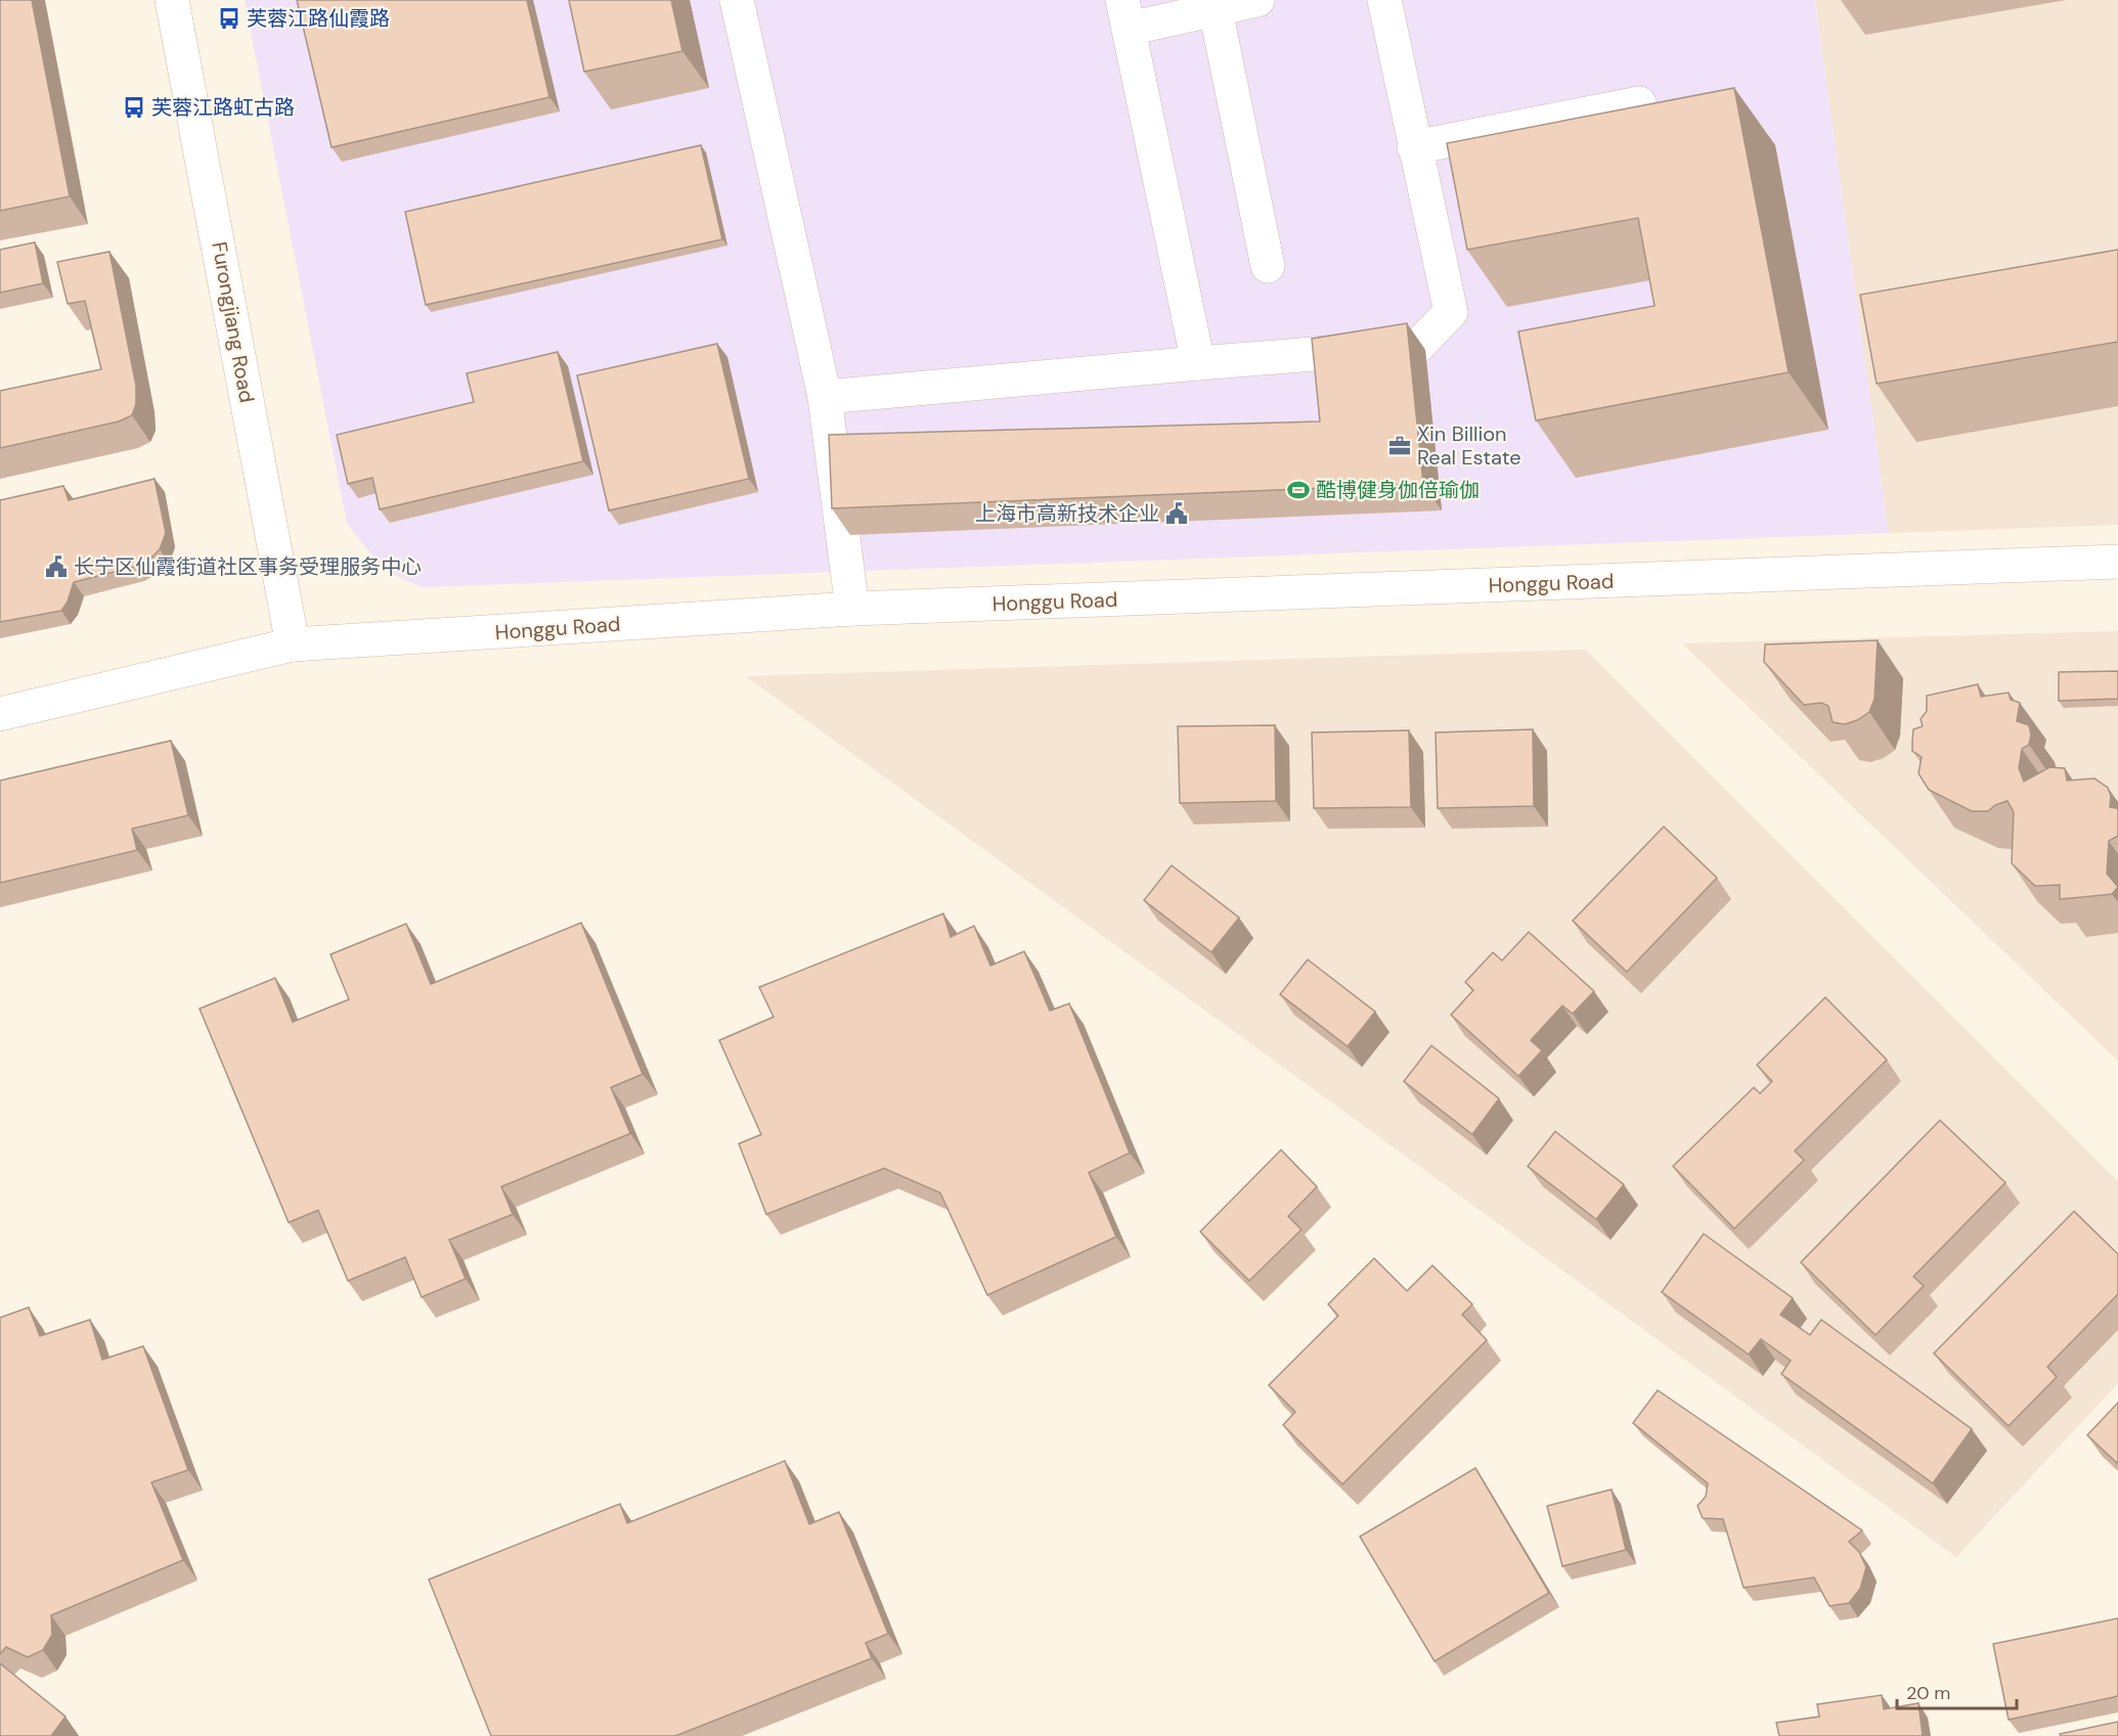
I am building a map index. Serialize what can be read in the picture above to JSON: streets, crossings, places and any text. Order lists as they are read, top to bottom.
{
  "streets": {
    "street": ["Furongjiang Road", "Honggu Road"]
  },
  "crossings": [
    ["Furongjiang Road", "Honggu Road"]
  ],
  "places": {
    "bus stop": ["芙蓉江路仙霞路", "芙蓉江路虹古路"],
    "office": ["Xin Billion Real Estate"],
    "sports": ["酷博健身伽倍瑜伽"],
    "public building": ["上海市高新技术企业", "长宁区仙霞街道社区事务受理服务中心"]
  },
  "scale_bar": "20 m"
}
